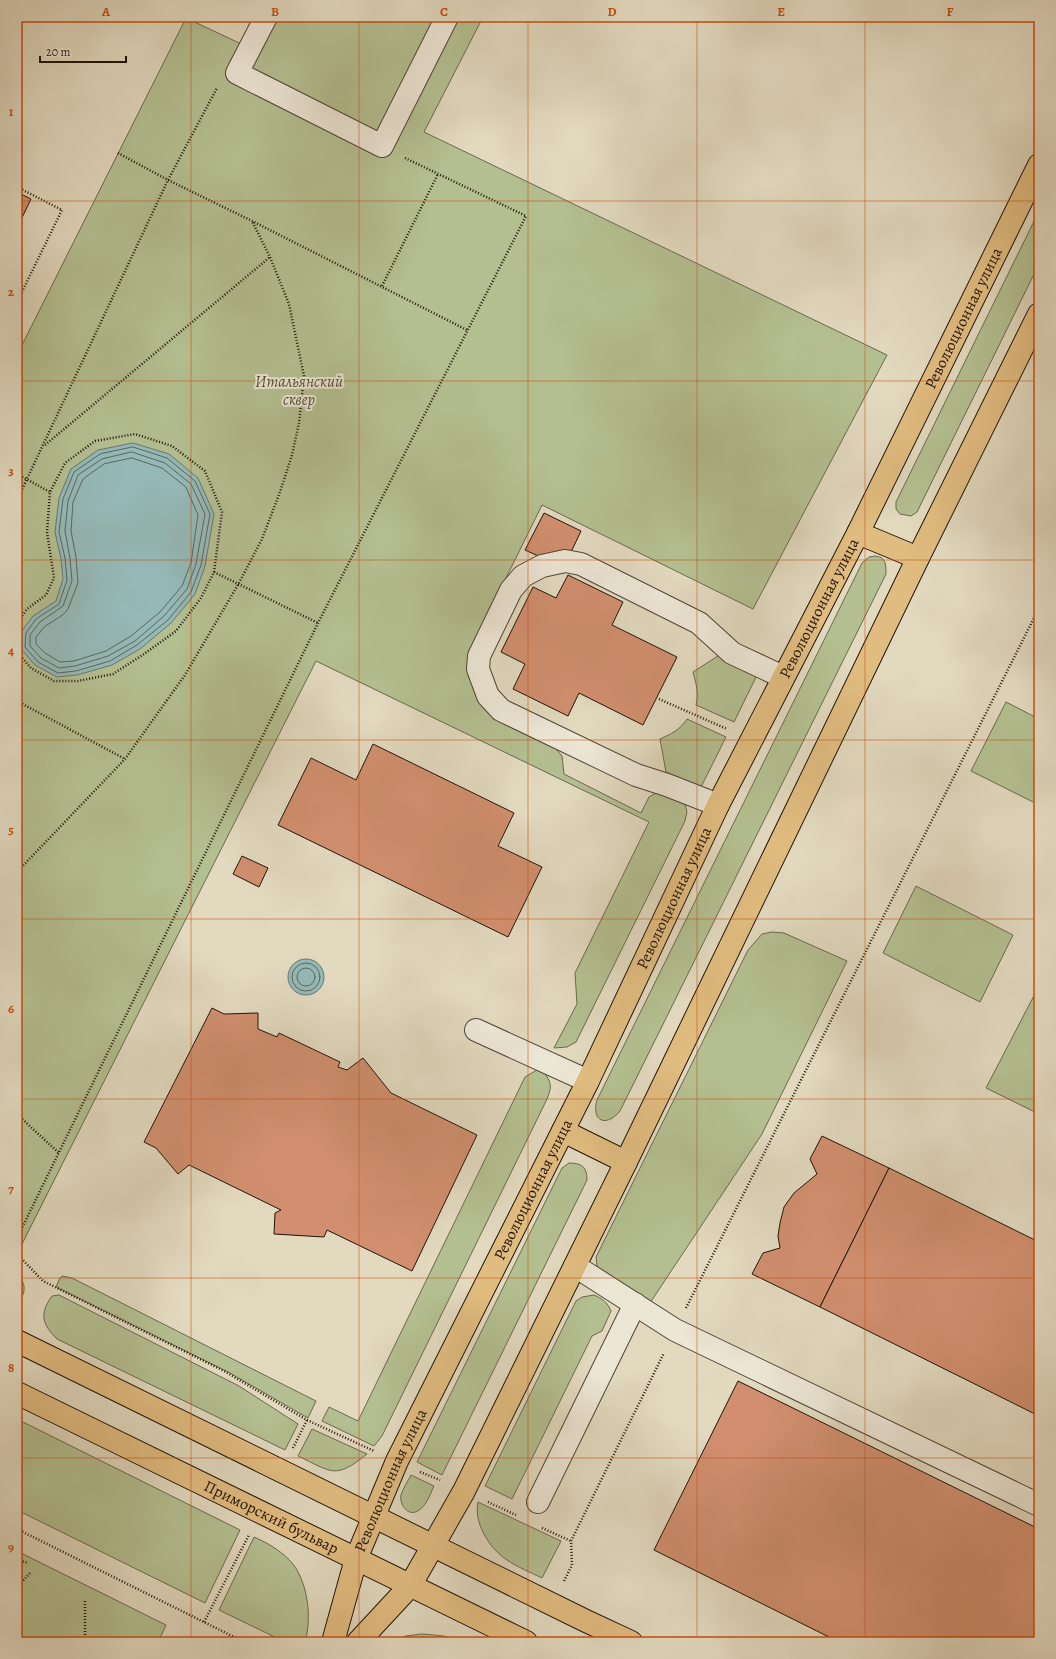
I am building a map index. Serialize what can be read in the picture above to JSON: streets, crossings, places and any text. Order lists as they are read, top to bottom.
{
  "streets": {
    "main road": ["Революционная улица", "Приморский бульвар"]
  },
  "crossings": [
    ["Революционная улица", "Приморский бульвар"]
  ],
  "parks": ["Итальянский сквер"],
  "scale_bar": "20 m",
  "grid": {
    "columns": [
      "A",
      "B",
      "C",
      "D",
      "E",
      "F"
    ],
    "rows": [
      "1",
      "2",
      "3",
      "4",
      "5",
      "6",
      "7",
      "8",
      "9"
    ]
  }
}
